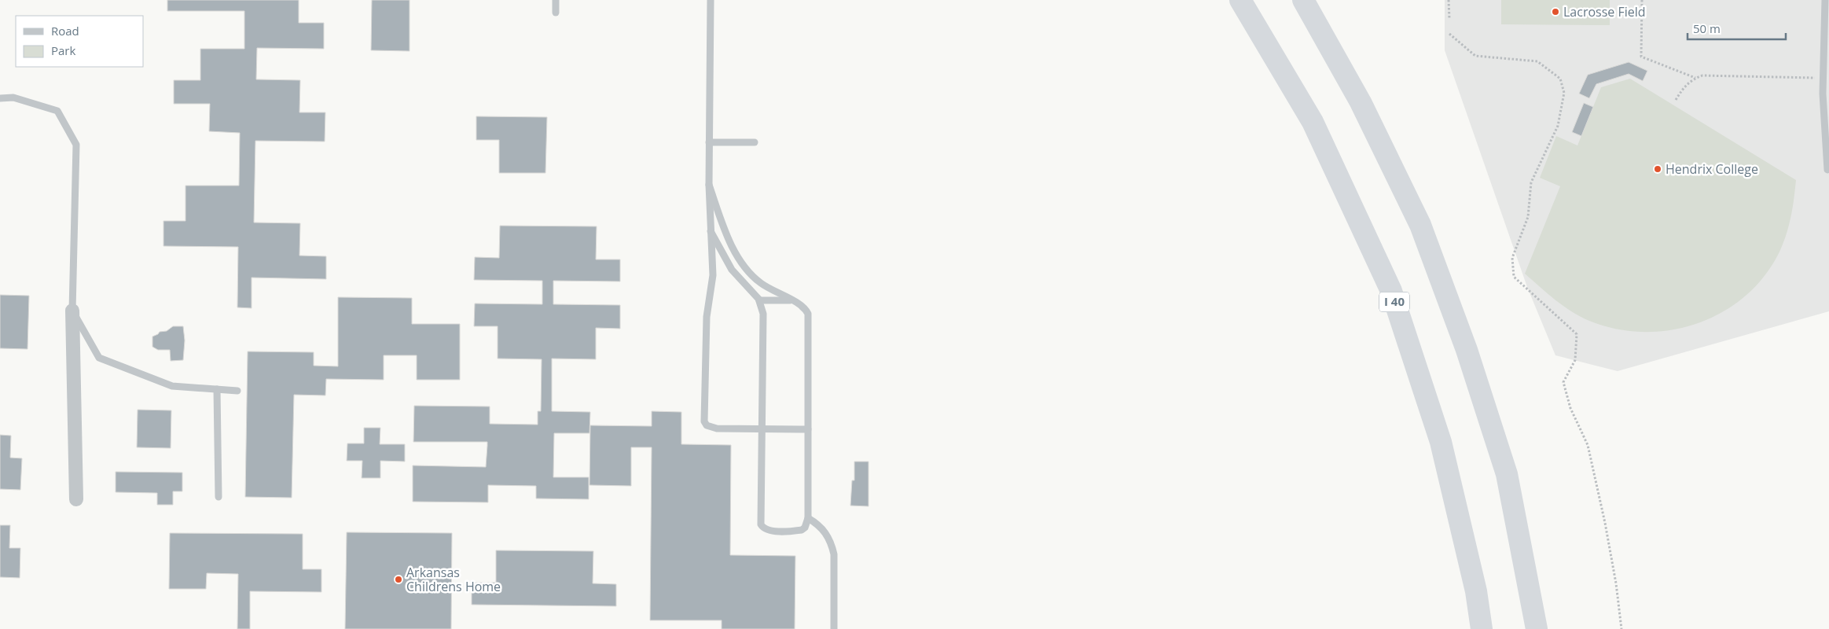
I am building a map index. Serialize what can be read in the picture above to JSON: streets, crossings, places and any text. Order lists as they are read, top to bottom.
{
  "streets": {
    "highway": ["I 40"]
  },
  "places": ["Lacrosse Field", "Hendrix College", "Arkansas Childrens Home"],
  "legend": ["Road", "Park"],
  "scale_bar": "50 m"
}
